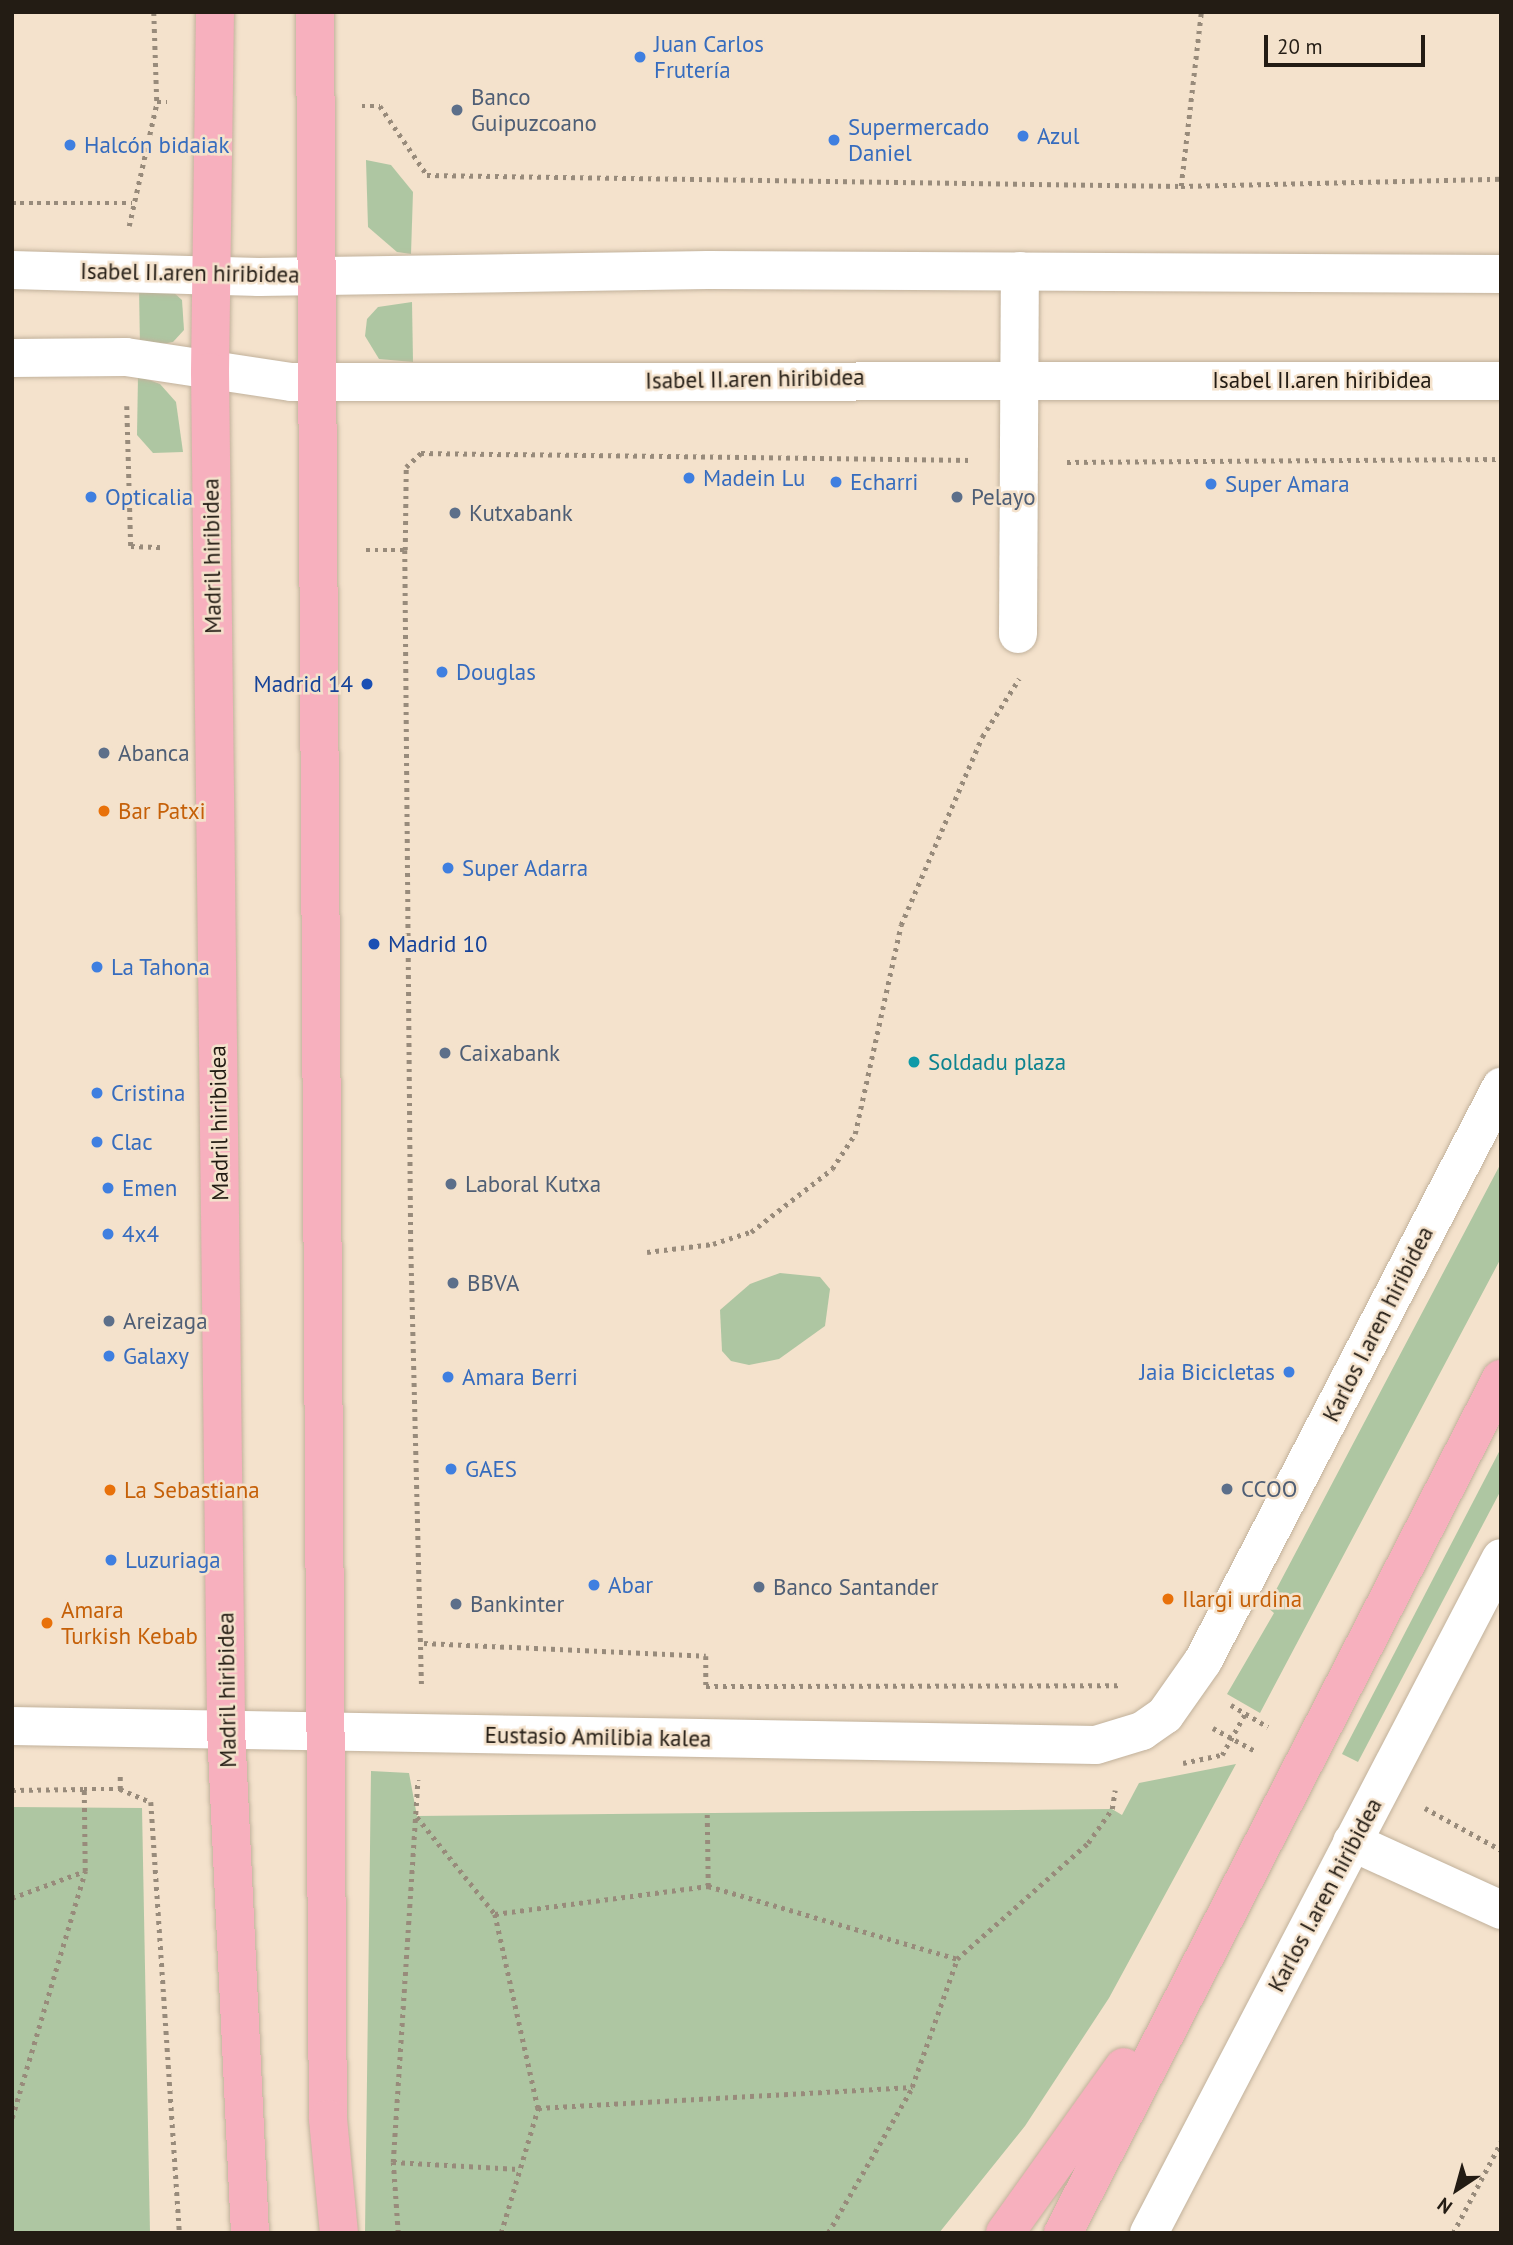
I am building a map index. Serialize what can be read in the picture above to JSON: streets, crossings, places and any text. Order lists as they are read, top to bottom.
{
  "streets": {
    "main road": ["Madril hiribidea"],
    "street": ["Isabel II.aren hiribidea", "Karlos I.aren hiribidea", "Eustasio Amilibia kalea"]
  },
  "crossings": [
    ["Isabel II.aren hiribidea", "Madril hiribidea"],
    ["Madril hiribidea", "Eustasio Amilibia kalea"],
    ["Karlos I.aren hiribidea", "Eustasio Amilibia kalea"]
  ],
  "places": [
    "Juan Carlos Frutería",
    "Banco Guipuzcoano",
    "Azul",
    "Supermercado Daniel",
    "Halcón bidaiak",
    "Madein Lu",
    "Echarri",
    "Super Amara",
    "Opticalia",
    "Pelayo",
    "Kutxabank",
    "Douglas",
    "Madrid 14",
    "Abanca",
    "Bar Patxi",
    "Super Adarra",
    "Madrid 10",
    "La Tahona",
    "Caixabank",
    "Soldadu plaza",
    "Cristina",
    "Clac",
    "Laboral Kutxa",
    "Emen",
    "4x4",
    "BBVA",
    "Areizaga",
    "Galaxy",
    "Jaia Bicicletas",
    "Amara Berri",
    "GAES",
    "CCOO",
    "La Sebastiana",
    "Luzuriaga",
    "Abar",
    "Banco Santander",
    "Ilargi urdina",
    "Bankinter",
    "Amara Turkish Kebab"
  ],
  "scale_bar": "20 m",
  "north": "bottom left"
}
